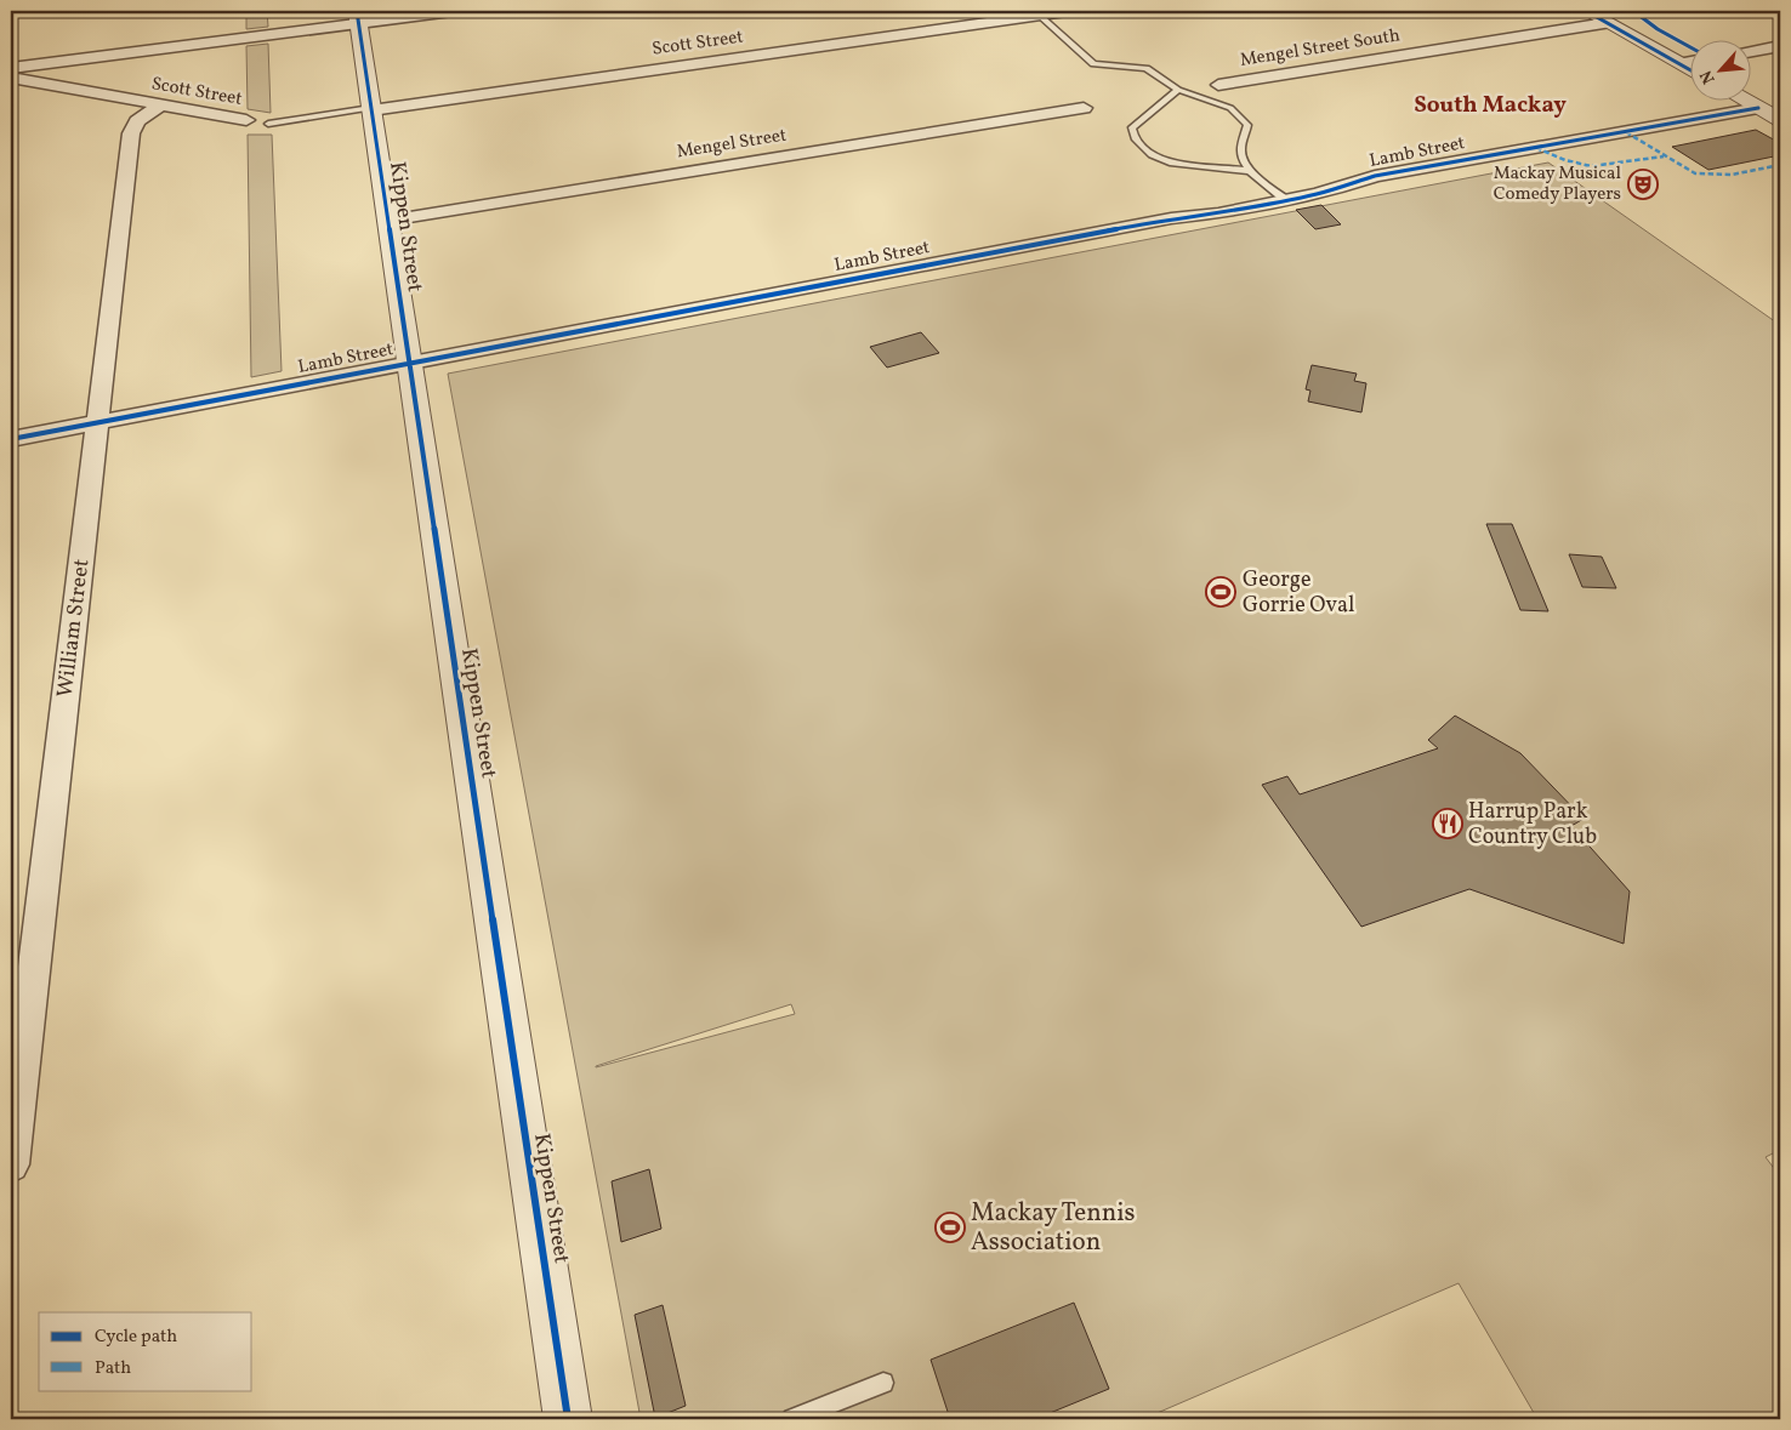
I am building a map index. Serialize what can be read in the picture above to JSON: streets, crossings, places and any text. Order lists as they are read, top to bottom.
{
  "streets": {
    "street": [
      "Scott Street",
      "Mengel Street South",
      "Mengel Street",
      "Lamb Street",
      "Kippen Street",
      "William Street"
    ]
  },
  "crossings": [
    ["Scott Street", "Kippen Street"],
    ["Scott Street", "William Street"],
    ["Mengel Street", "Kippen Street"],
    ["Lamb Street", "Kippen Street"],
    ["Lamb Street", "William Street"]
  ],
  "districts": ["South Mackay"],
  "places": {
    "theatre": ["Mackay Musical Comedy Players"],
    "sports": ["George Gorrie Oval", "Mackay Tennis Association"],
    "restaurant": ["Harrup Park Country Club"]
  },
  "legend": ["Cycle path", "Path"],
  "north": "bottom left"
}
